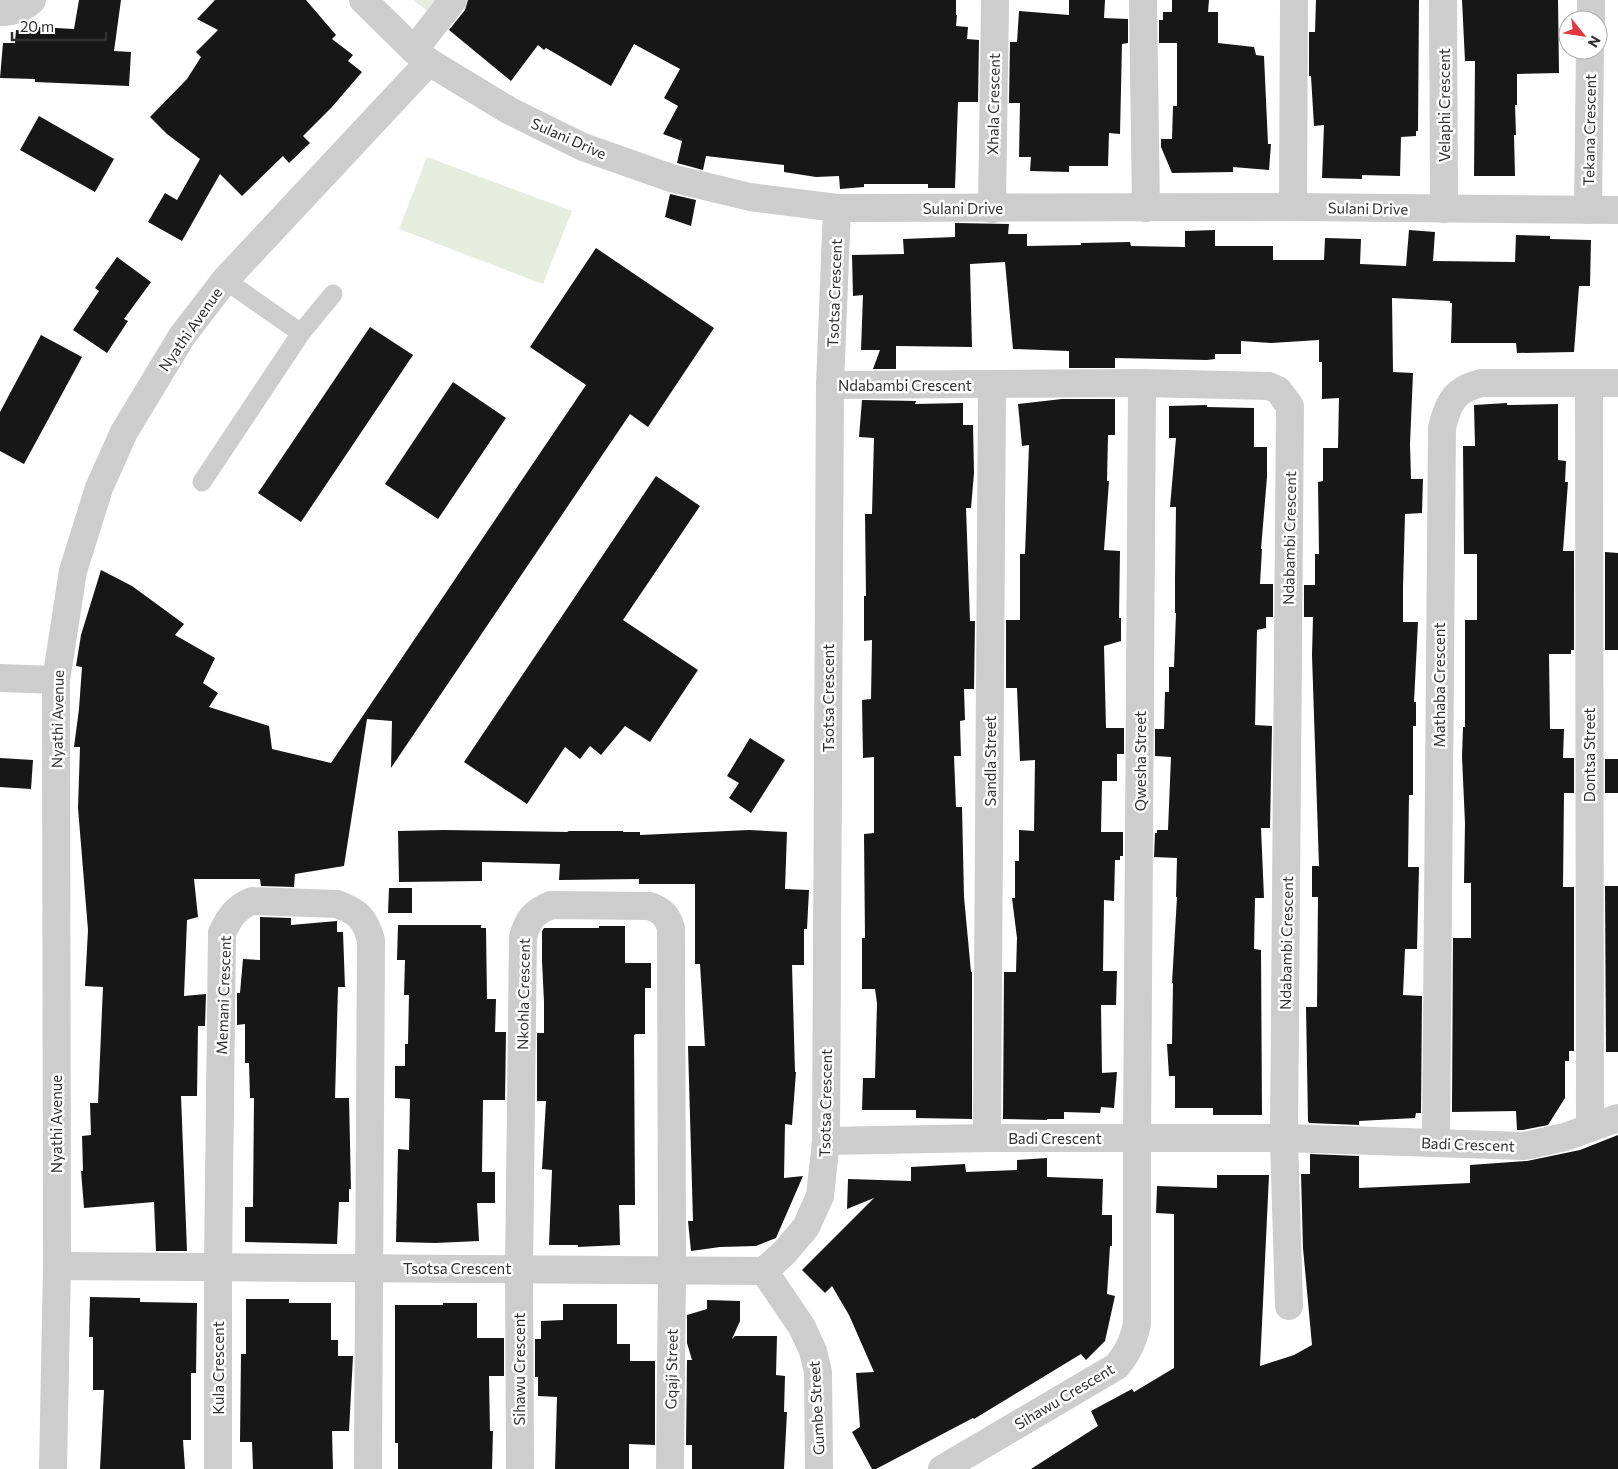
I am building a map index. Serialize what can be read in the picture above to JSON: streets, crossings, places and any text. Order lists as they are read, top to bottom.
{
  "streets": {
    "street": [
      "Xhala Crescent",
      "Velaphi Crescent",
      "Tekana Crescent",
      "Sulani Drive",
      "Tsotsa Crescent",
      "Nyathi Avenue",
      "Ndabambi Crescent",
      "Mathaba Crescent",
      "Dontsa Street",
      "Sandla Street",
      "Qwesha Street",
      "Nkohla Crescent",
      "Memani Crescent",
      "Badi Crescent",
      "Kula Crescent",
      "Sihawu Crescent",
      "Gqaji Street",
      "Gumbe Street"
    ]
  },
  "crossings": [
    ["Xhala Crescent", "Sulani Drive"],
    ["Velaphi Crescent", "Sulani Drive"],
    ["Tekana Crescent", "Sulani Drive"],
    ["Sulani Drive", "Tsotsa Crescent"],
    ["Sulani Drive", "Nyathi Avenue"],
    ["Tsotsa Crescent", "Nyathi Avenue"],
    ["Tsotsa Crescent", "Ndabambi Crescent"],
    ["Tsotsa Crescent", "Nkohla Crescent"],
    ["Tsotsa Crescent", "Memani Crescent"],
    ["Tsotsa Crescent", "Badi Crescent"],
    ["Tsotsa Crescent", "Kula Crescent"],
    ["Tsotsa Crescent", "Sihawu Crescent"],
    ["Tsotsa Crescent", "Gqaji Street"],
    ["Tsotsa Crescent", "Gumbe Street"],
    ["Ndabambi Crescent", "Sandla Street"],
    ["Ndabambi Crescent", "Qwesha Street"],
    ["Ndabambi Crescent", "Badi Crescent"],
    ["Mathaba Crescent", "Dontsa Street"],
    ["Mathaba Crescent", "Badi Crescent"],
    ["Dontsa Street", "Badi Crescent"],
    ["Sandla Street", "Badi Crescent"],
    ["Qwesha Street", "Badi Crescent"],
    ["Qwesha Street", "Sihawu Crescent"],
    ["Nkohla Crescent", "Sihawu Crescent"],
    ["Nkohla Crescent", "Gqaji Street"],
    ["Memani Crescent", "Kula Crescent"],
    ["Badi Crescent", "Sihawu Crescent"]
  ],
  "scale_bar": "20 m",
  "north": "bottom right"
}
